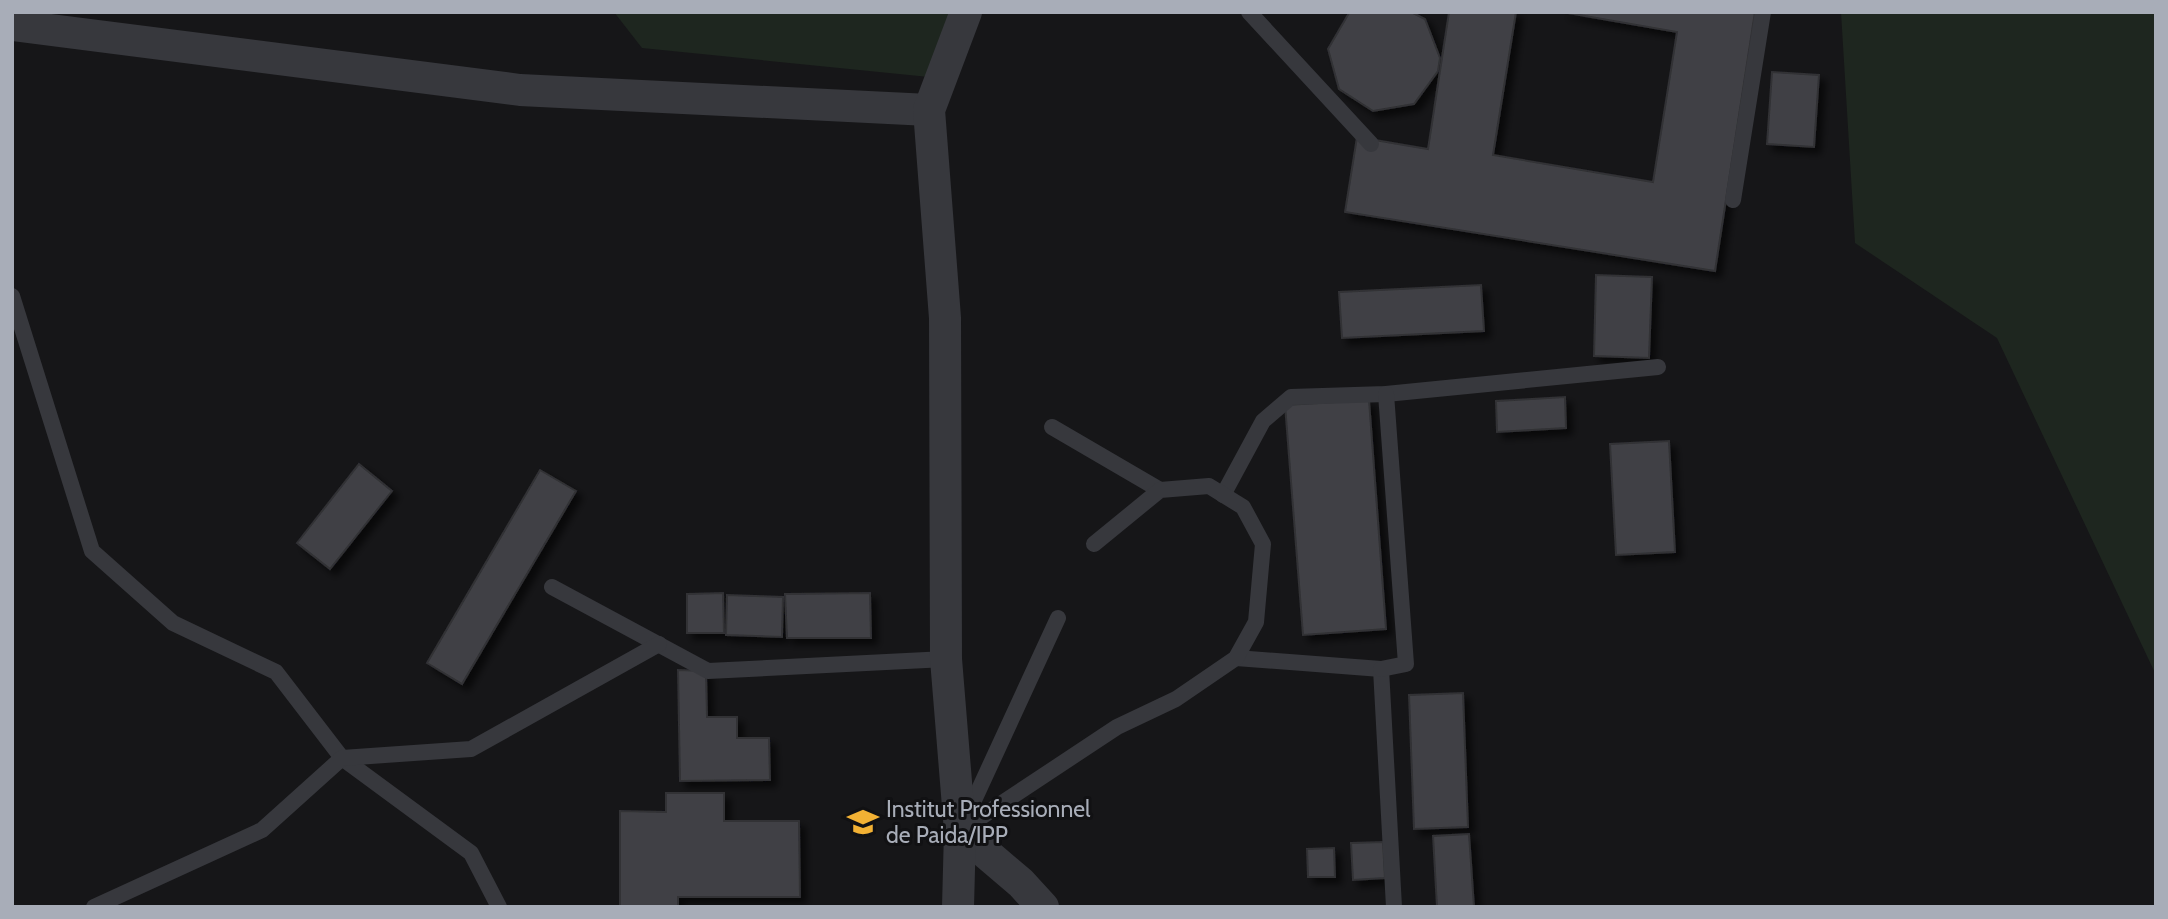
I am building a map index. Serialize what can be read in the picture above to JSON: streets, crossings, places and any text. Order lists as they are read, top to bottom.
{
  "places": {
    "school or university": ["Institut Professionnel de Paida/IPP"]
  }
}
